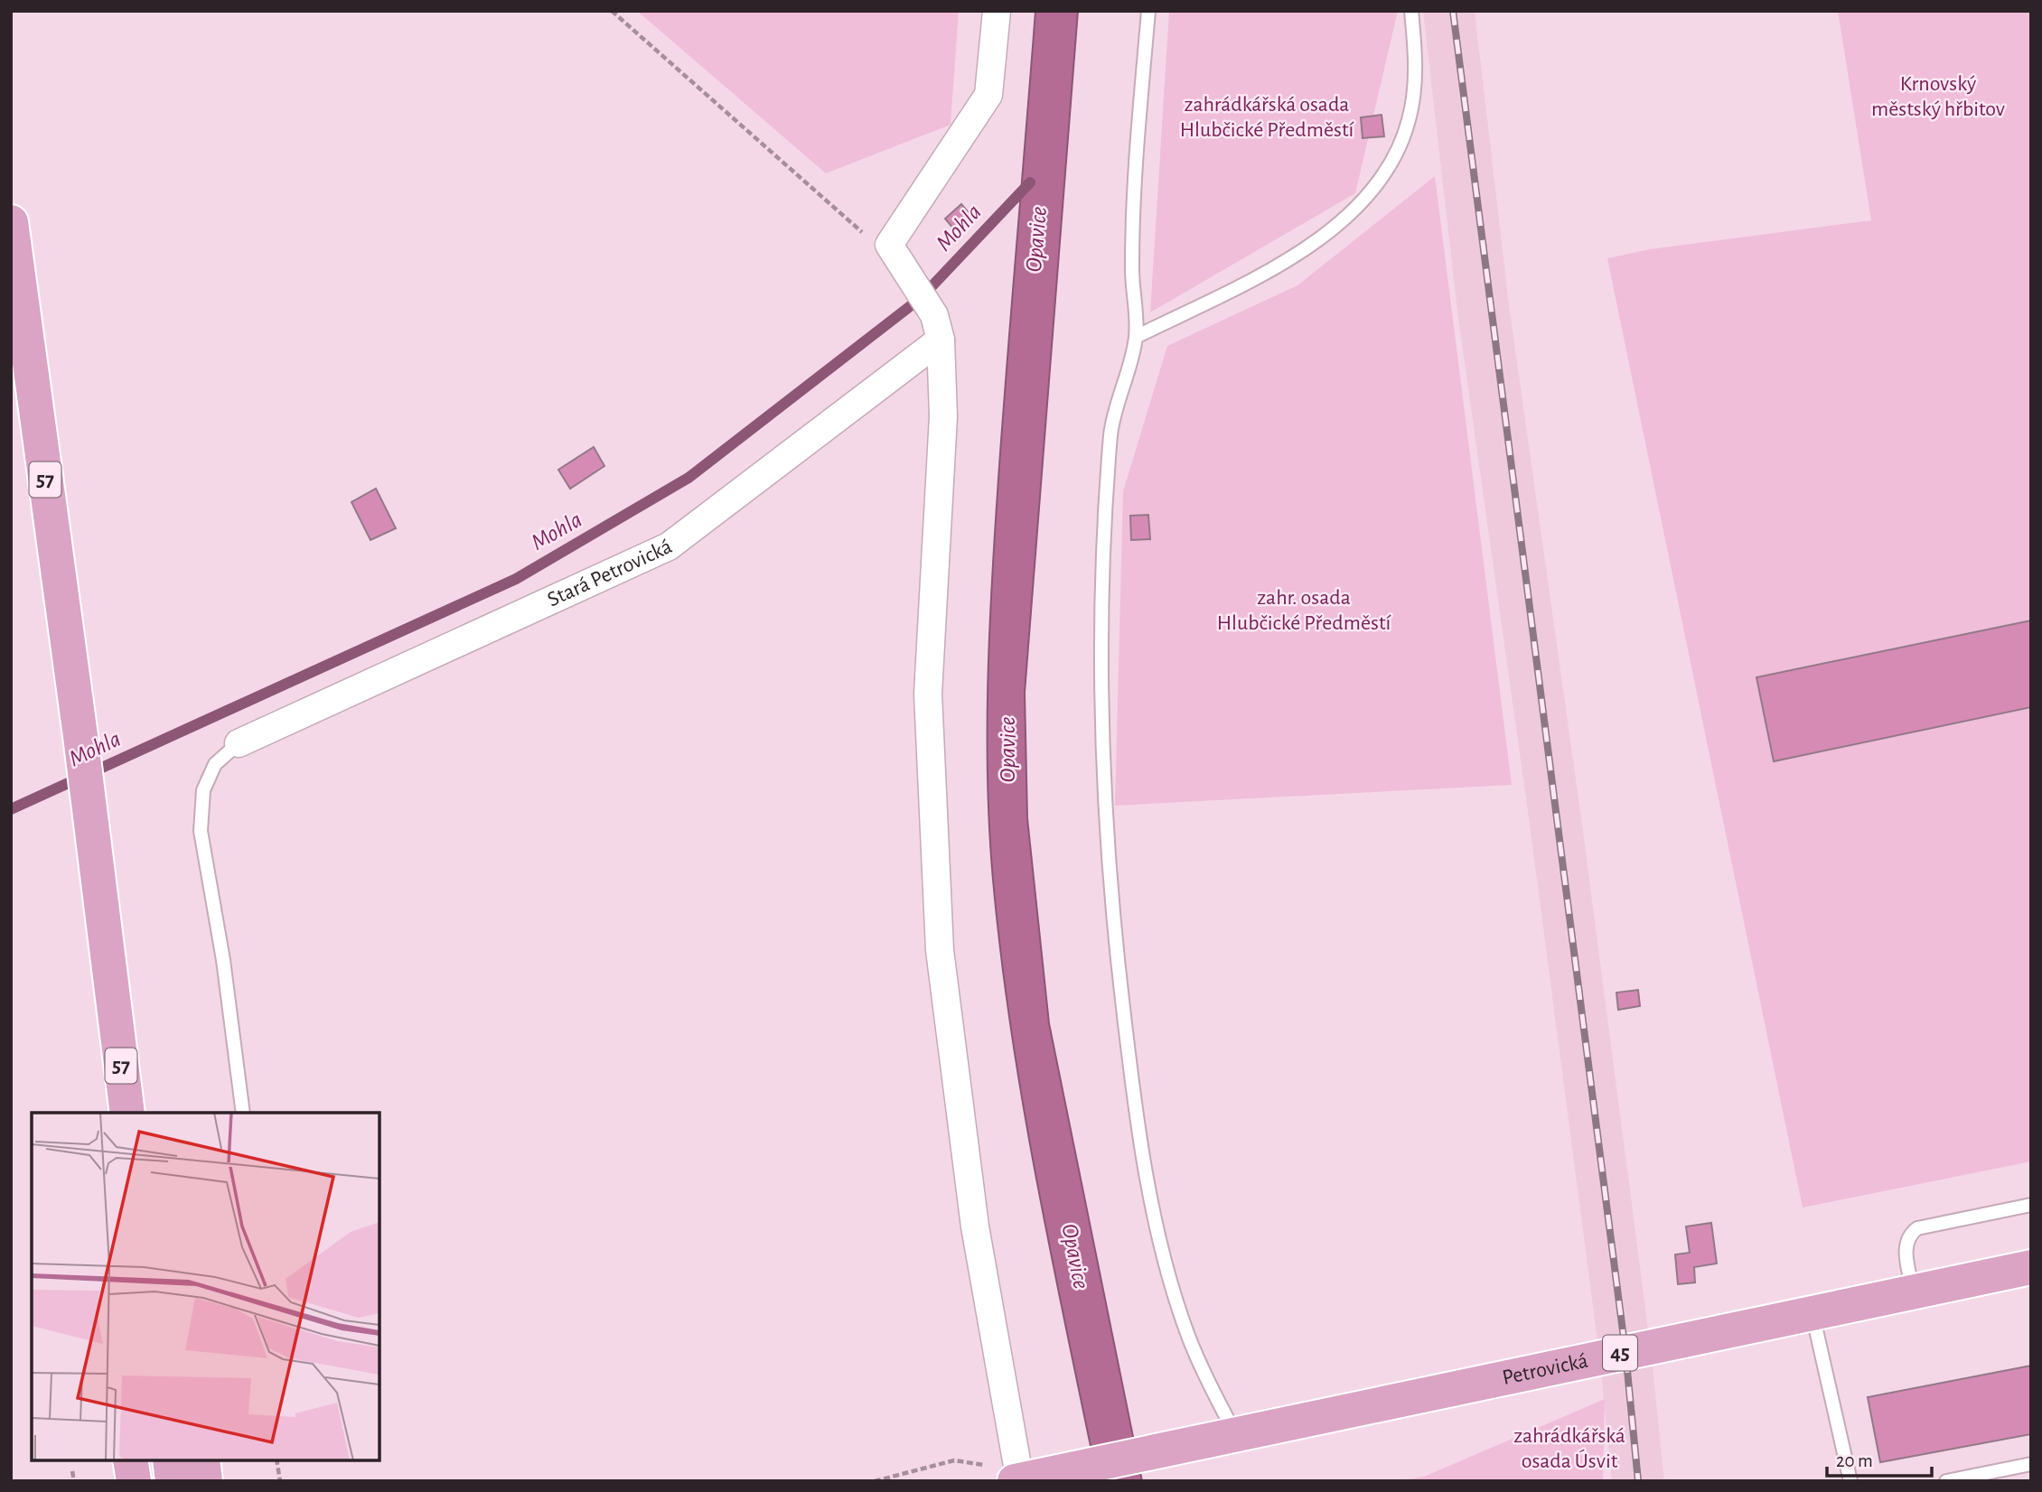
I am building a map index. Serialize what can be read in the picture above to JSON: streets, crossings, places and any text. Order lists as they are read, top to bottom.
{
  "streets": {
    "main road": ["57", "45", "Petrovická"],
    "street": ["Stará Petrovická"]
  },
  "crossings": [
    ["45", "Petrovická"]
  ],
  "water": ["Mohla", "Opavice"],
  "parks": [
    "Krnovský městský hřbitov",
    "zahrádkářská osada Hlubčické Předměstí",
    "zahr. osada Hlubčické Předměstí",
    "zahrádkářská osada Úsvit"
  ],
  "scale_bar": "20 m"
}
